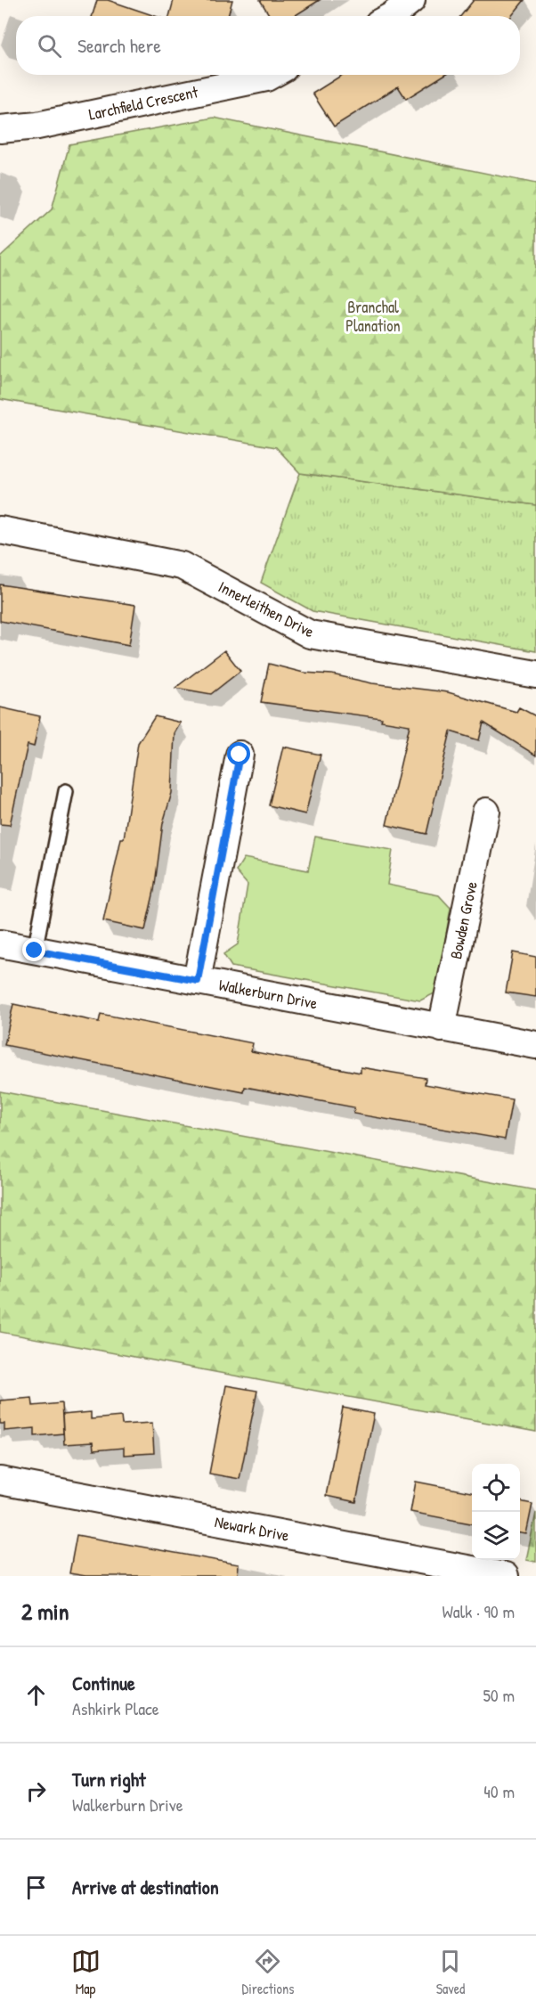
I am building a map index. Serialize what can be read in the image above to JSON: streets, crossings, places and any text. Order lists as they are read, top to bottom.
{
  "streets": {
    "street": [
      "Larchfield Crescent",
      "Innerleithen Drive",
      "Bowden Grove",
      "Walkerburn Drive",
      "Newark Drive"
    ]
  },
  "crossings": [
    ["Bowden Grove", "Walkerburn Drive"]
  ],
  "parks": ["Branchal Planation"],
  "page": {
    "search": "Search here",
    "heading": ["2 min", "Walk · 90 m"],
    "list": [
      ["Continue", "Ashkirk Place", "50 m"],
      ["Turn right", "Walkerburn Drive", "40 m"],
      "Arrive at destination"
    ],
    "nav": ["Map", "Directions", "Saved"]
  }
}
